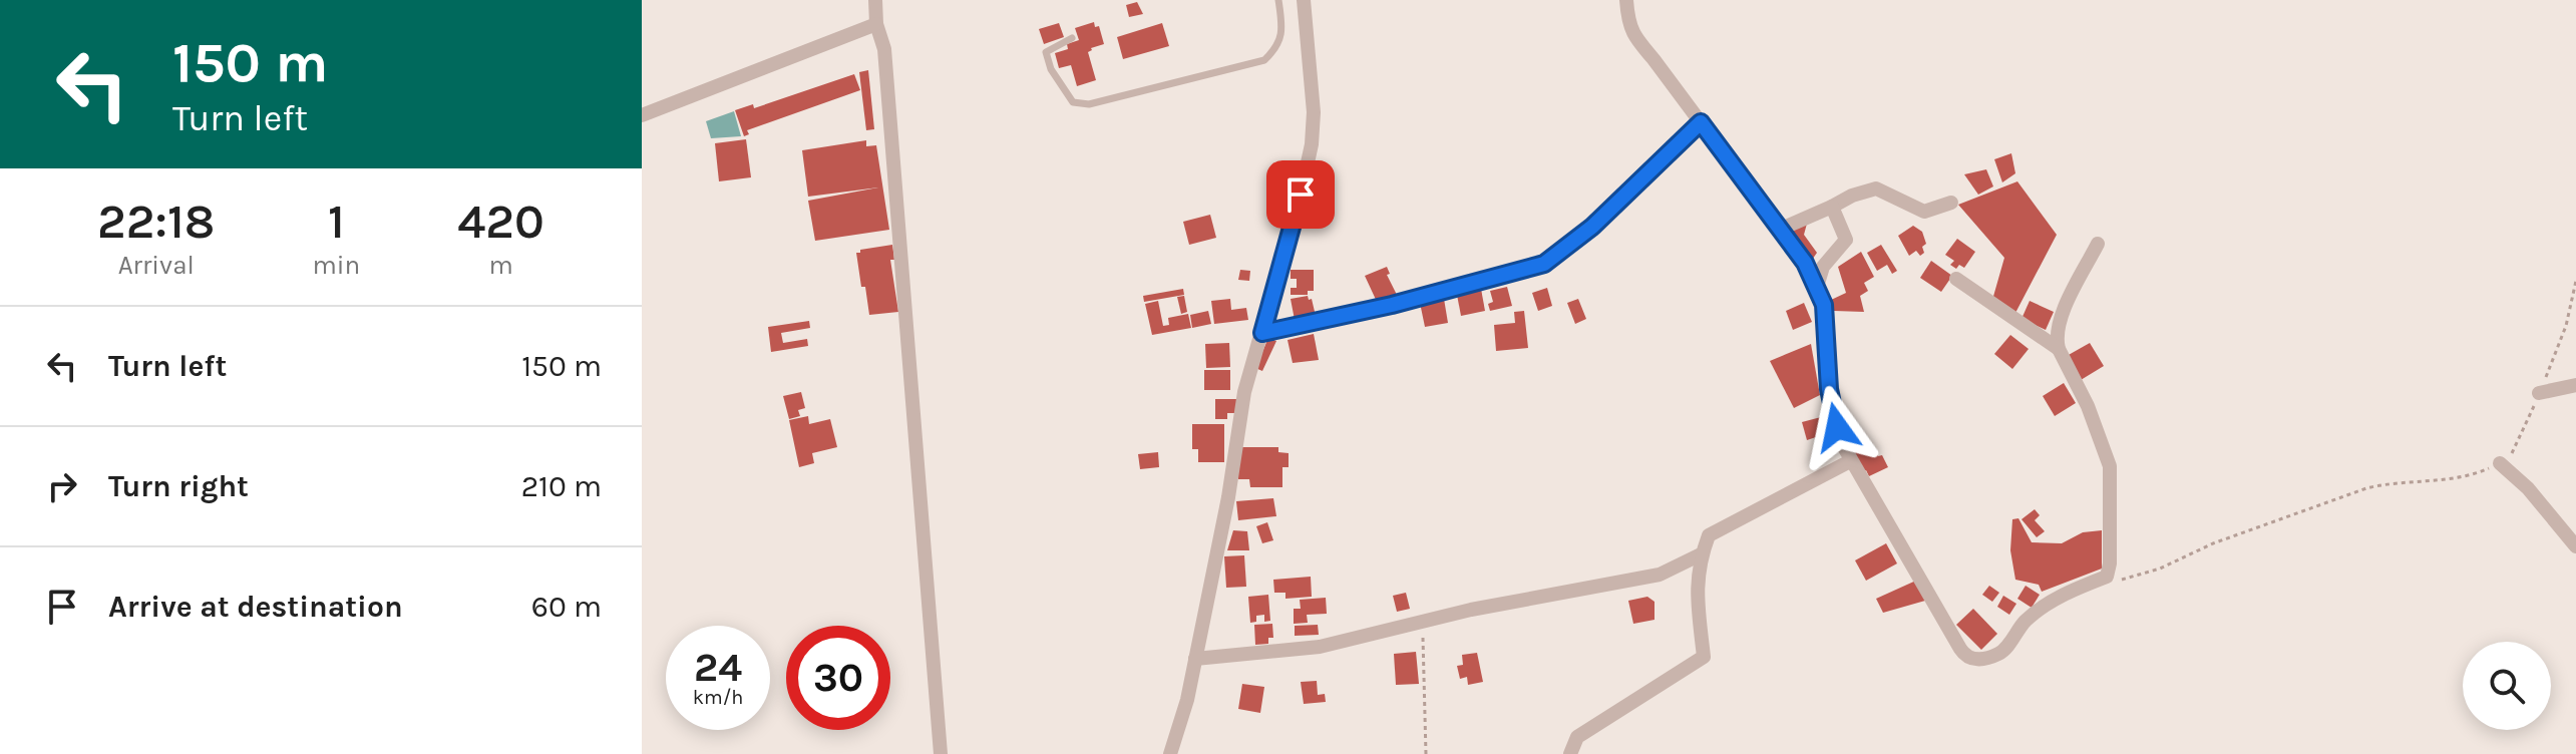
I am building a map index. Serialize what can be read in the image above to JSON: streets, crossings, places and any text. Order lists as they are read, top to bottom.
{
  "page": {
    "turn": ["150 m", "Turn left"],
    "eta": [
      "22:18",
      "Arrival",
      "1",
      "min",
      "420",
      "m"
    ],
    "list": [
      {
        "name": "Turn left",
        "value": "150 m"
      },
      {
        "name": "Turn right",
        "value": "210 m"
      },
      {
        "name": "Arrive at destination",
        "value": "60 m"
      }
    ],
    "speed": "24 km/h",
    "limit": "30"
  }
}
